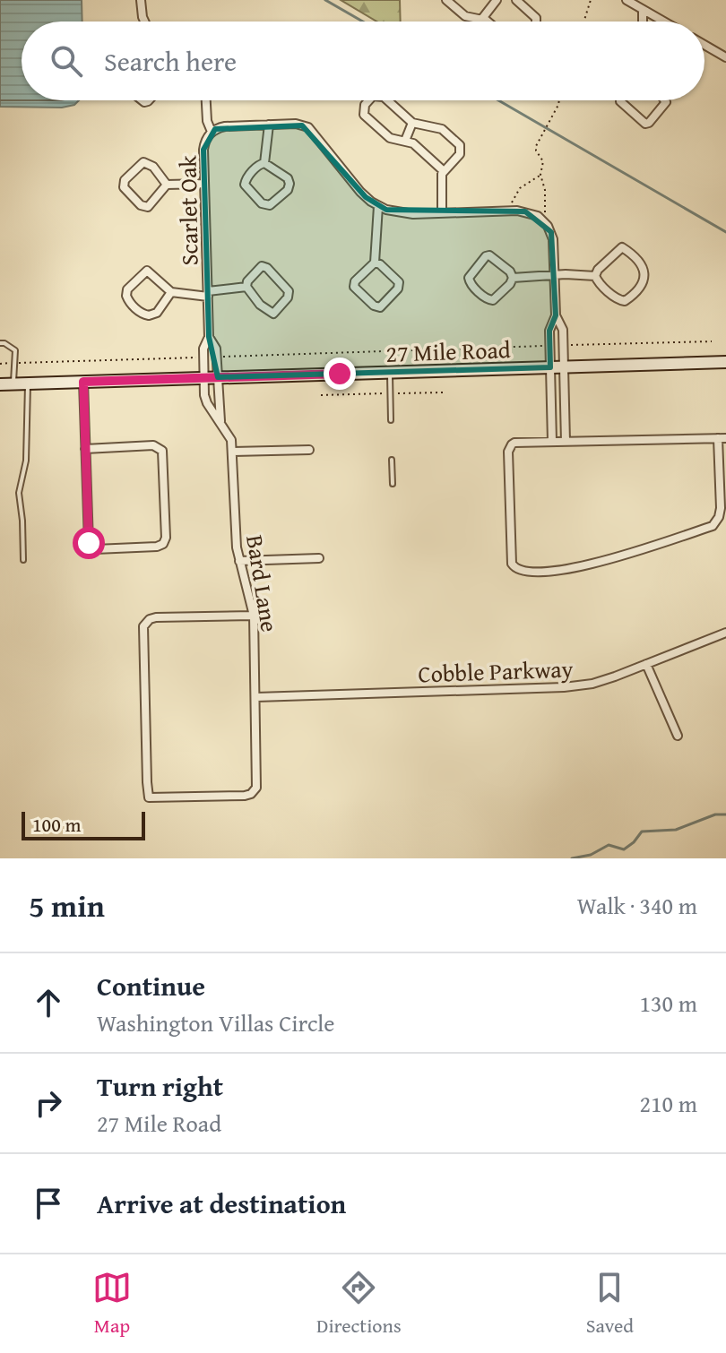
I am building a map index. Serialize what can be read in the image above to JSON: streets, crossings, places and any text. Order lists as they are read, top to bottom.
{
  "streets": {
    "street": [
      "Scarlet Oak",
      "27 Mile Road",
      "Bard Lane",
      "Cobble Parkway"
    ]
  },
  "crossings": [
    ["Scarlet Oak", "27 Mile Road"],
    ["Scarlet Oak", "Bard Lane"],
    ["27 Mile Road", "Bard Lane"],
    ["Bard Lane", "Cobble Parkway"]
  ],
  "scale_bar": "100 m",
  "page": {
    "search": "Search here",
    "scale": "100 m",
    "heading": ["5 min", "Walk · 340 m"],
    "list": [
      ["Continue", "Washington Villas Circle", "130 m"],
      ["Turn right", "27 Mile Road", "210 m"],
      "Arrive at destination"
    ],
    "nav": ["Map", "Directions", "Saved"]
  }
}
